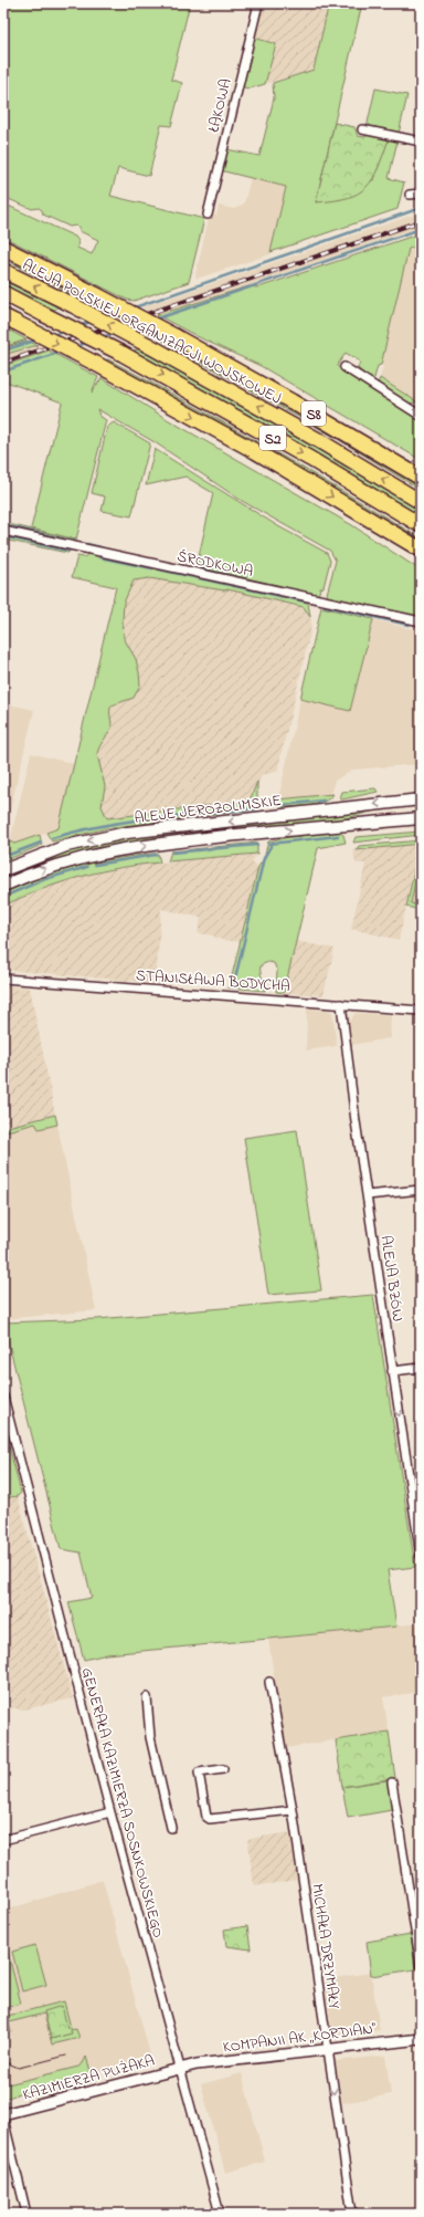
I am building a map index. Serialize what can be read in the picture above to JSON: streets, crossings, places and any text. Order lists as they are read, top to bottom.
{
  "streets": {
    "highway": ["ALEJA POLSKIEJ ORGANIZACJI WOJSKOWEJ", "S8", "S2"],
    "main road": ["ALEJE JEROZOLIMSKIE"],
    "street": [
      "ŁĄKOWA",
      "ŚRODKOWA",
      "STANISŁAWA BODYCHA",
      "ALEJA BZÓW",
      "GENERAŁA KAZIMIERZA SOSNKOWSKIEGO",
      "MICHAŁA DRZYMAŁY",
      "KOMPANII AK „KORDIAN”",
      "KAZIMIERZA PUŻAKA"
    ]
  },
  "crossings": [
    ["STANISŁAWA BODYCHA", "ALEJA BZÓW"],
    ["GENERAŁA KAZIMIERZA SOSNKOWSKIEGO", "KOMPANII AK „KORDIAN”"],
    ["GENERAŁA KAZIMIERZA SOSNKOWSKIEGO", "KAZIMIERZA PUŻAKA"],
    ["MICHAŁA DRZYMAŁY", "KOMPANII AK „KORDIAN”"],
    ["KOMPANII AK „KORDIAN”", "KAZIMIERZA PUŻAKA"]
  ]
}
